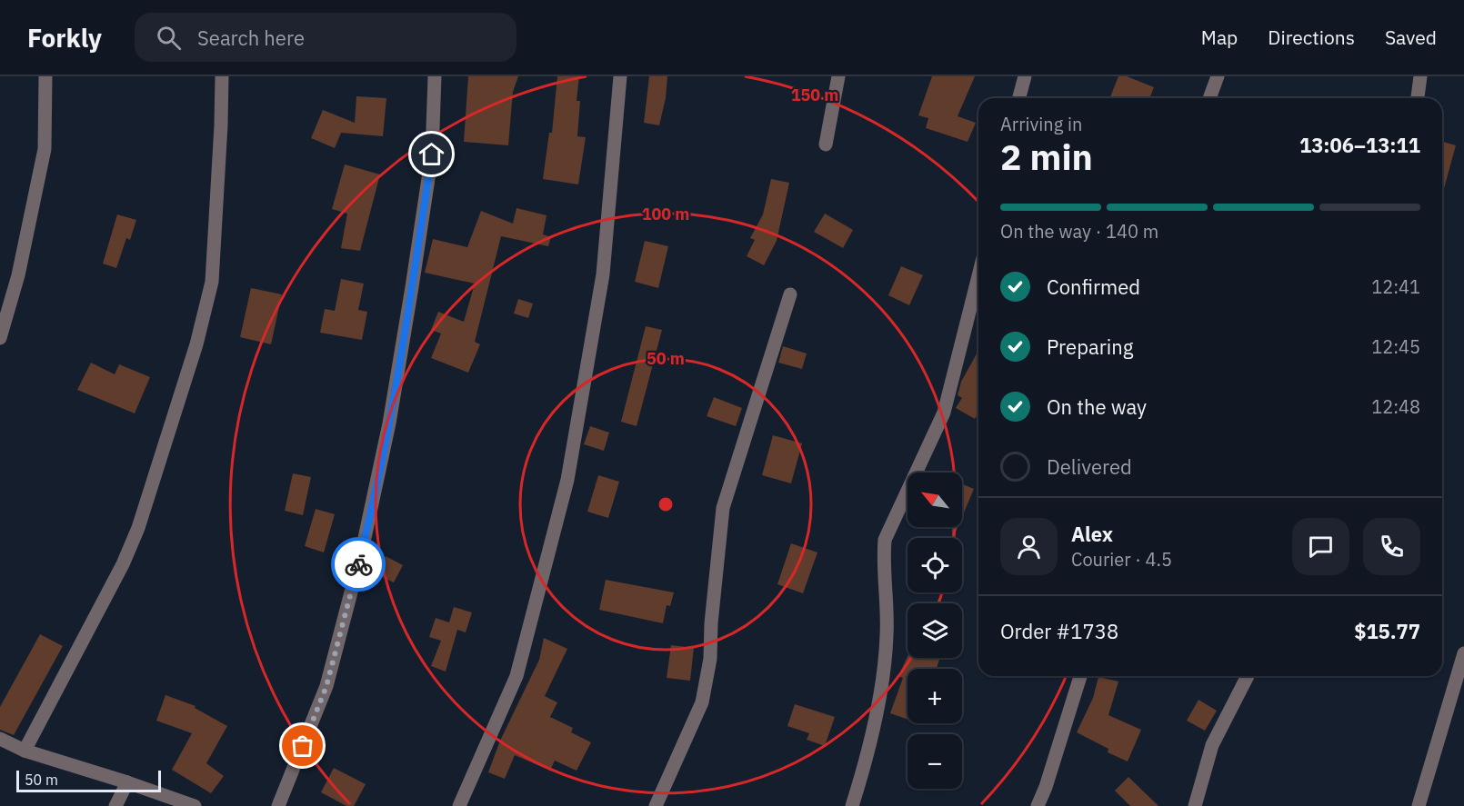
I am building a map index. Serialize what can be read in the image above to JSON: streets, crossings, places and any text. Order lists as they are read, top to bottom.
{
  "scale_bar": "50 m",
  "north": "top left",
  "page": {
    "header": "Forkly",
    "search": "Search here",
    "nav": ["Map", "Directions", "Saved"],
    "heading": ["2 min", "Arriving in", "13:06–13:11"],
    "panel": [
      "Alex",
      "Courier · 4.5",
      "Order #1738",
      "$15.77"
    ],
    "bar": "On the way · 140 m",
    "list": [
      ["Confirmed", "12:41"],
      ["Preparing", "12:45"],
      ["On the way", "12:48"],
      "Delivered"
    ],
    "map_buttons": ["+", "−"],
    "scale": "50 m"
  },
  "rings": ["150 m", "100 m", "50 m"]
}
